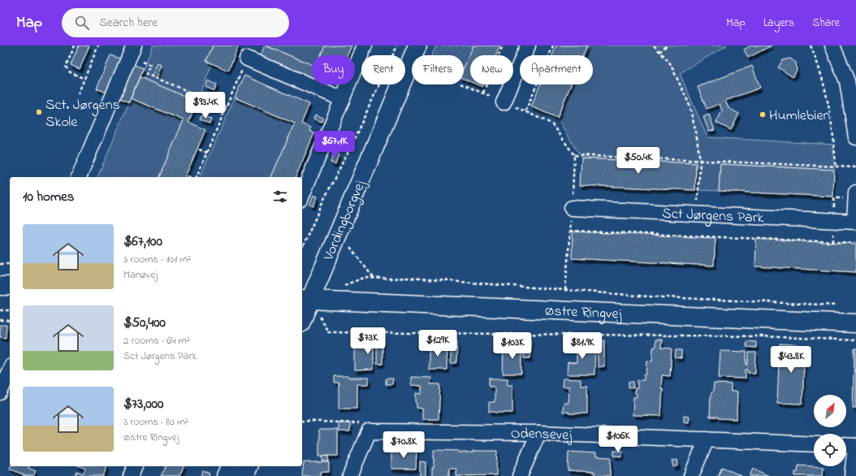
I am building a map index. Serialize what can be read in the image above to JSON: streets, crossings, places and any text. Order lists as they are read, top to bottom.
{
  "streets": {
    "street": [
      "Sct Jørgens Park",
      "Vordingborgvej",
      "Østre Ringvej",
      "Odensevej"
    ]
  },
  "crossings": [
    ["Vordingborgvej", "Østre Ringvej"]
  ],
  "places": ["Sct. Jørgens Skole", "Humlebien"],
  "north": "top right",
  "page": {
    "header": "Map",
    "search": "Search here",
    "nav": ["Map", "Layers", "Share"],
    "chip": [
      "Buy",
      "Rent",
      "Filters",
      "New",
      "Apartment"
    ],
    "price": [
      "$93.4K",
      "$67.1K",
      "$50.4K",
      "$73K",
      "$129K",
      "$103K",
      "$81.9K",
      "$43.8K",
      "$106K",
      "$70.8K"
    ],
    "heading": "10 homes",
    "list": [
      {
        "name": "$67,100",
        "note": "3 rooms · 101 m² · Manøvej"
      },
      {
        "name": "$50,400",
        "note": "2 rooms · 64 m² · Sct Jørgens Park"
      },
      {
        "name": "$73,000",
        "note": "3 rooms · 80 m² · Østre Ringvej"
      }
    ]
  }
}
